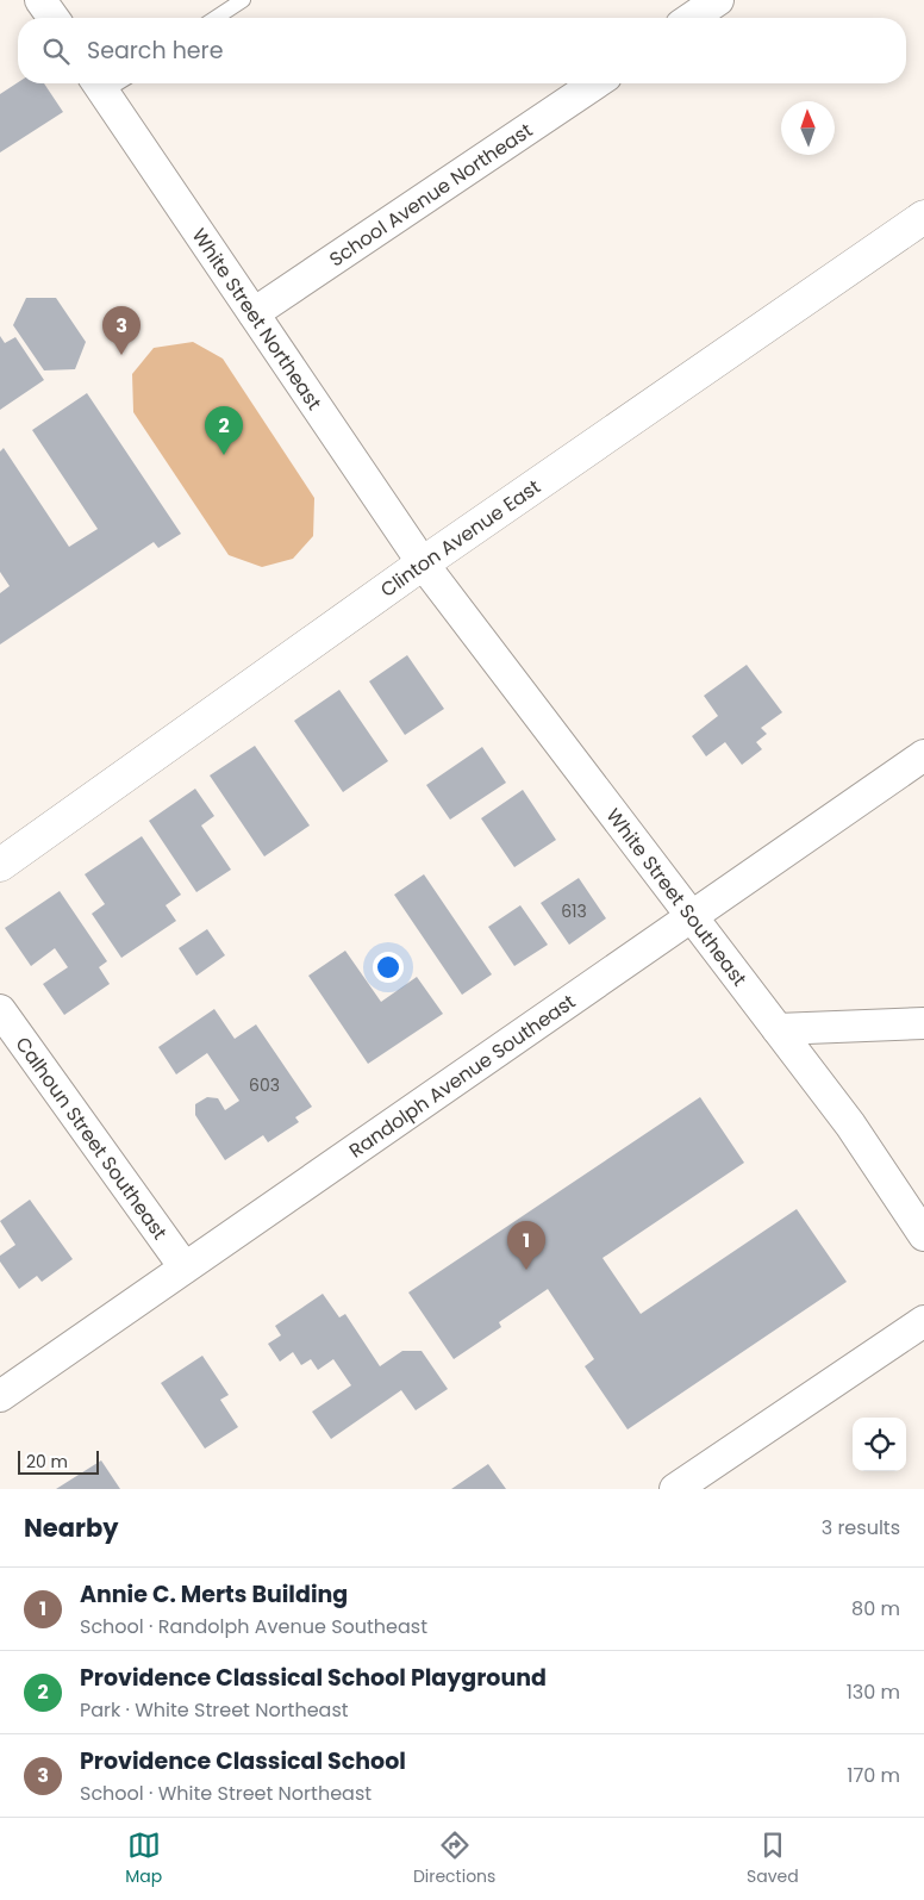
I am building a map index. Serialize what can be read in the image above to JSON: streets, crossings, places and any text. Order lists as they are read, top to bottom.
{
  "streets": {
    "street": [
      "School Avenue Northeast",
      "White Street Northeast",
      "Clinton Avenue East",
      "White Street Southeast",
      "Randolph Avenue Southeast",
      "Calhoun Street Southeast"
    ]
  },
  "crossings": [
    ["School Avenue Northeast", "White Street Northeast"],
    ["White Street Northeast", "Clinton Avenue East"],
    ["White Street Northeast", "White Street Southeast"],
    ["Clinton Avenue East", "White Street Southeast"],
    ["White Street Southeast", "Randolph Avenue Southeast"],
    ["Randolph Avenue Southeast", "Calhoun Street Southeast"]
  ],
  "house_numbers": ["613", "603"],
  "scale_bar": "20 m",
  "north": "top",
  "page": {
    "search": "Search here",
    "pins": ["3", "2", "1"],
    "scale": "20 m",
    "heading": ["Nearby", "3 results"],
    "list": [
      {
        "mark": "1",
        "name": "Annie C. Merts Building",
        "note": "School · Randolph Avenue Southeast",
        "value": "80 m"
      },
      {
        "mark": "2",
        "name": "Providence Classical School Playground",
        "note": "Park · White Street Northeast",
        "value": "130 m"
      },
      {
        "mark": "3",
        "name": "Providence Classical School",
        "note": "School · White Street Northeast",
        "value": "170 m"
      }
    ],
    "nav": ["Map", "Directions", "Saved"]
  }
}
